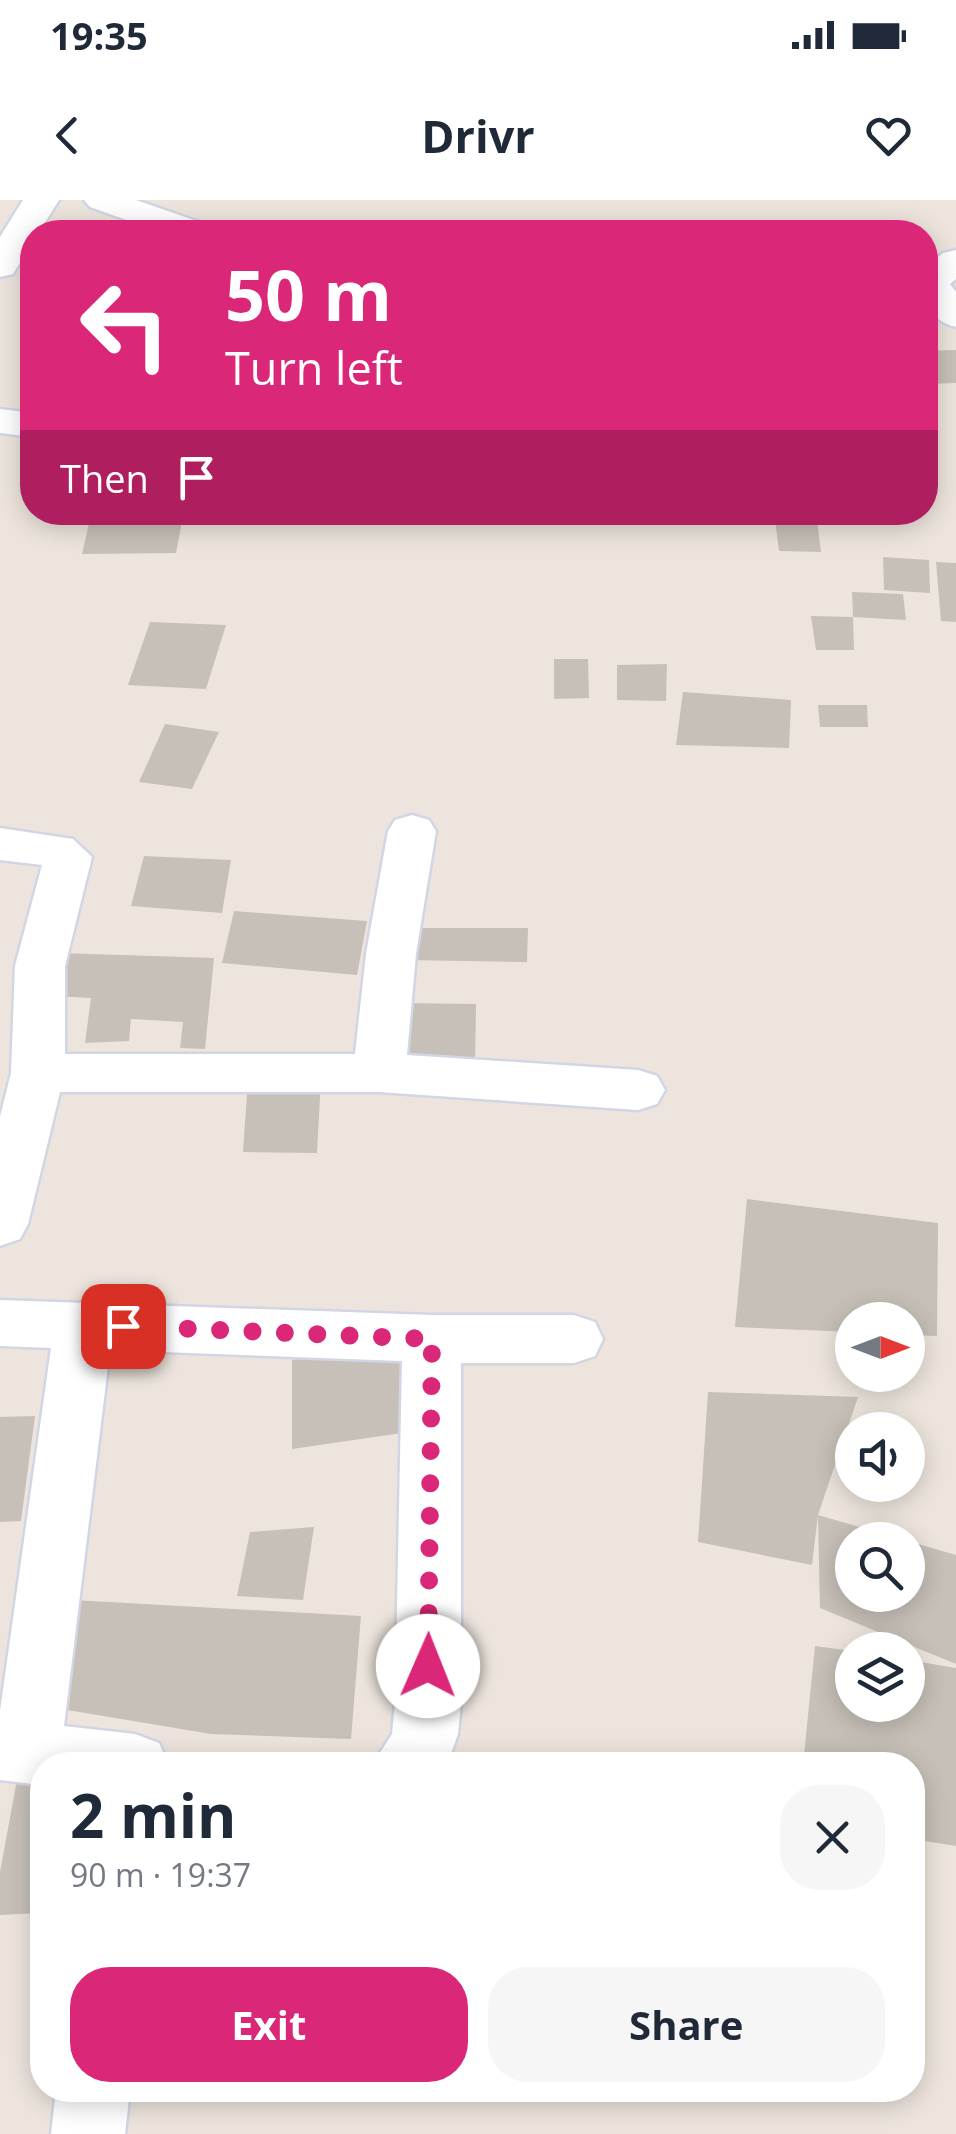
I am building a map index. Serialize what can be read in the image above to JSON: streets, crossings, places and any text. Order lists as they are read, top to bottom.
{
  "north": "right",
  "page": {
    "status": "19:35",
    "header": "Drivr",
    "turn": ["50 m", "Turn left"],
    "then": "Then",
    "heading": ["2 min", "90 m · 19:37"],
    "buttons": ["Exit", "Share"]
  }
}
